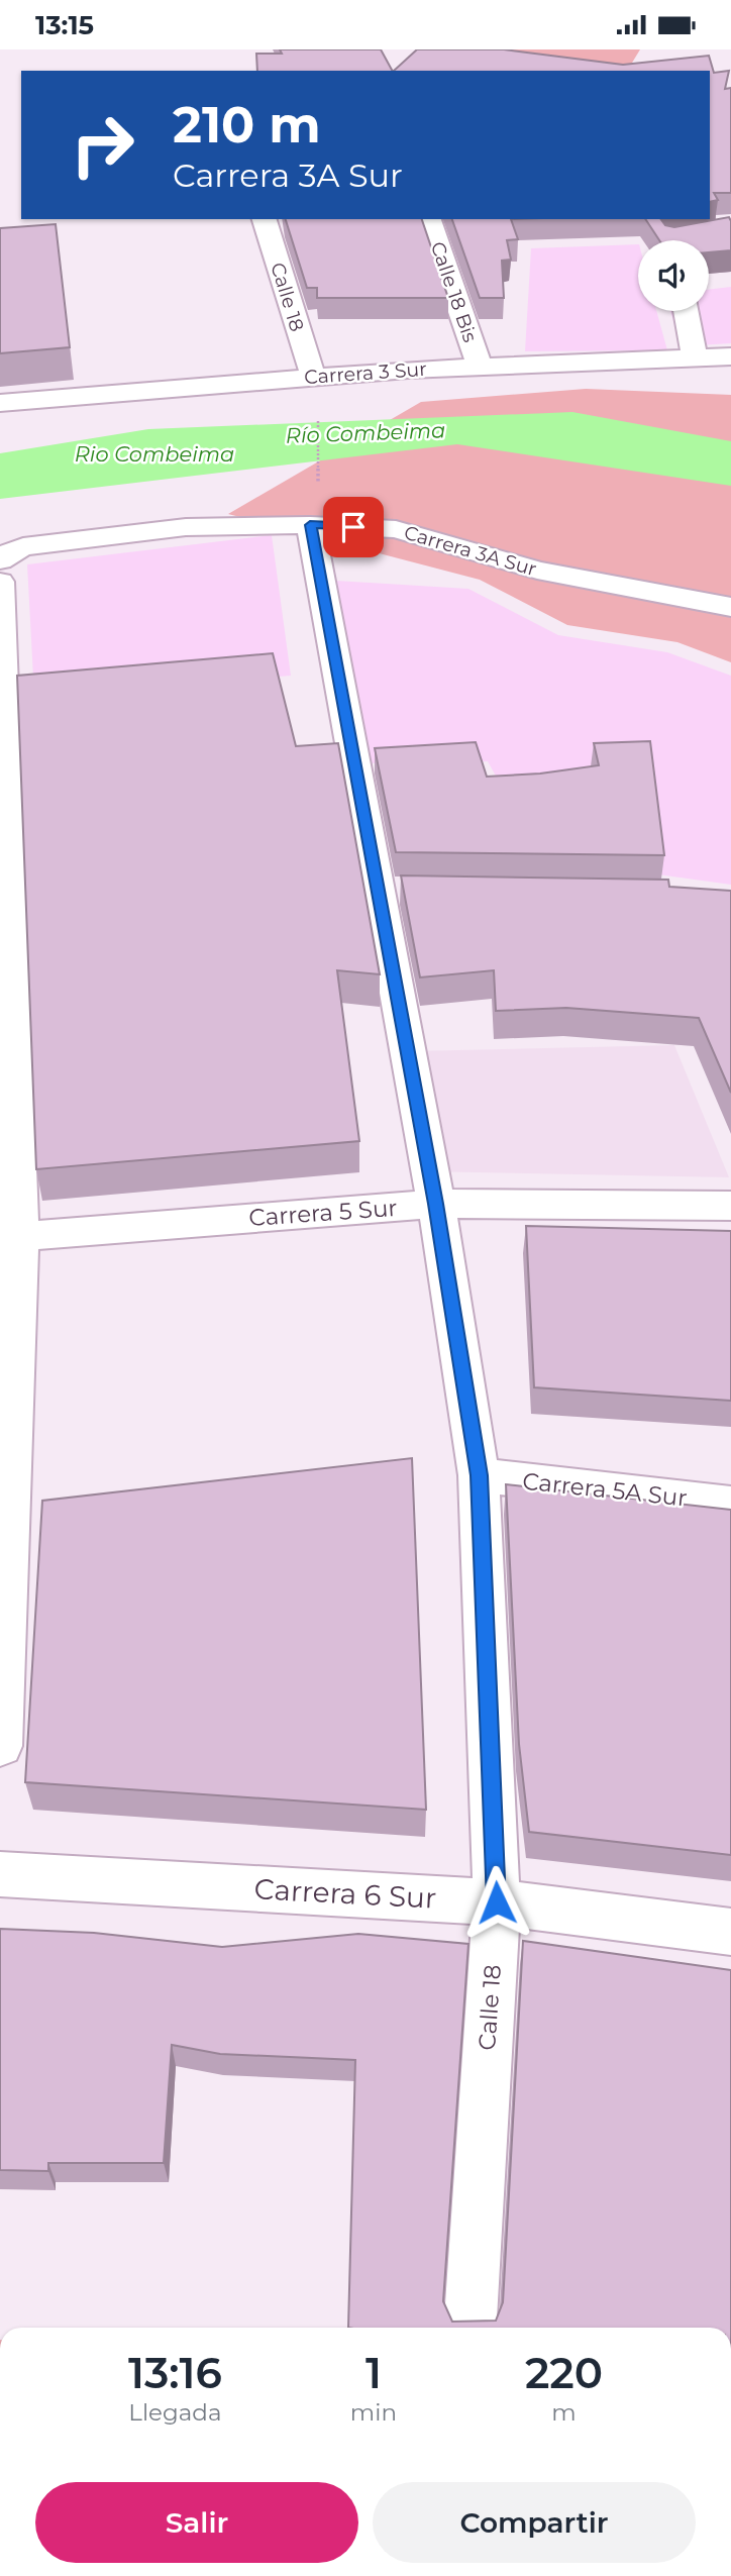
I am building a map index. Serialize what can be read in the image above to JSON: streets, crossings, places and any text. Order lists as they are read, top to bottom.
{
  "streets": {
    "street": [
      "Calle 18 Bis",
      "Calle 18",
      "Carrera 3 Sur",
      "Carrera 3A Sur",
      "Carrera 5 Sur",
      "Carrera 5A Sur",
      "Carrera 6 Sur"
    ]
  },
  "crossings": [
    ["Calle 18 Bis", "Carrera 3 Sur"],
    ["Calle 18", "Carrera 3 Sur"],
    ["Calle 18", "Carrera 3A Sur"],
    ["Calle 18", "Carrera 5 Sur"],
    ["Calle 18", "Carrera 5A Sur"],
    ["Calle 18", "Carrera 6 Sur"]
  ],
  "water": ["Río Combeima", "Rio Combeima"],
  "page": {
    "status": "13:15",
    "turn": ["210 m", "Carrera 3A Sur"],
    "eta": [
      "13:16",
      "Llegada",
      "1",
      "min",
      "220",
      "m"
    ],
    "buttons": ["Salir", "Compartir"]
  }
}
